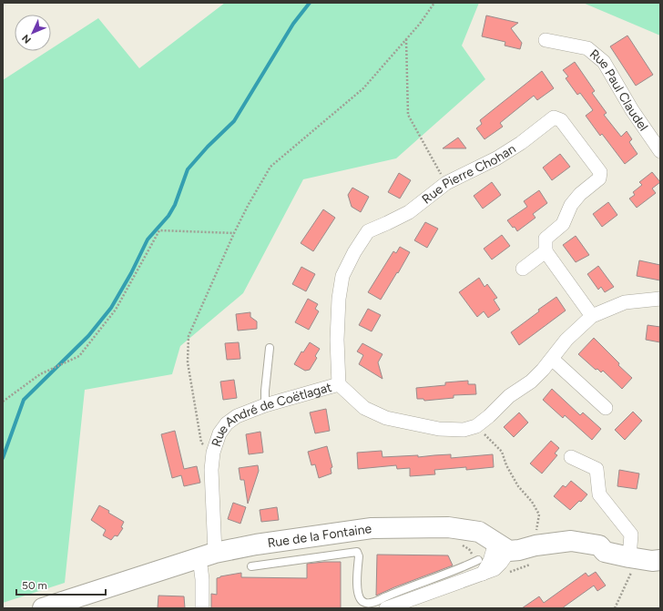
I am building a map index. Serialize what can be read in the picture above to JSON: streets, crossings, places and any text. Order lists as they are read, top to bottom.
{
  "streets": {
    "main road": ["Rue de la Fontaine"],
    "street": ["Rue Paul Claudel", "Rue Pierre Chohan", "Rue André de Coëtlagat"]
  },
  "crossings": [
    ["Rue Pierre Chohan", "Rue André de Coëtlagat"],
    ["Rue André de Coëtlagat", "Rue de la Fontaine"]
  ],
  "scale_bar": "50 m",
  "north": "bottom left"
}
